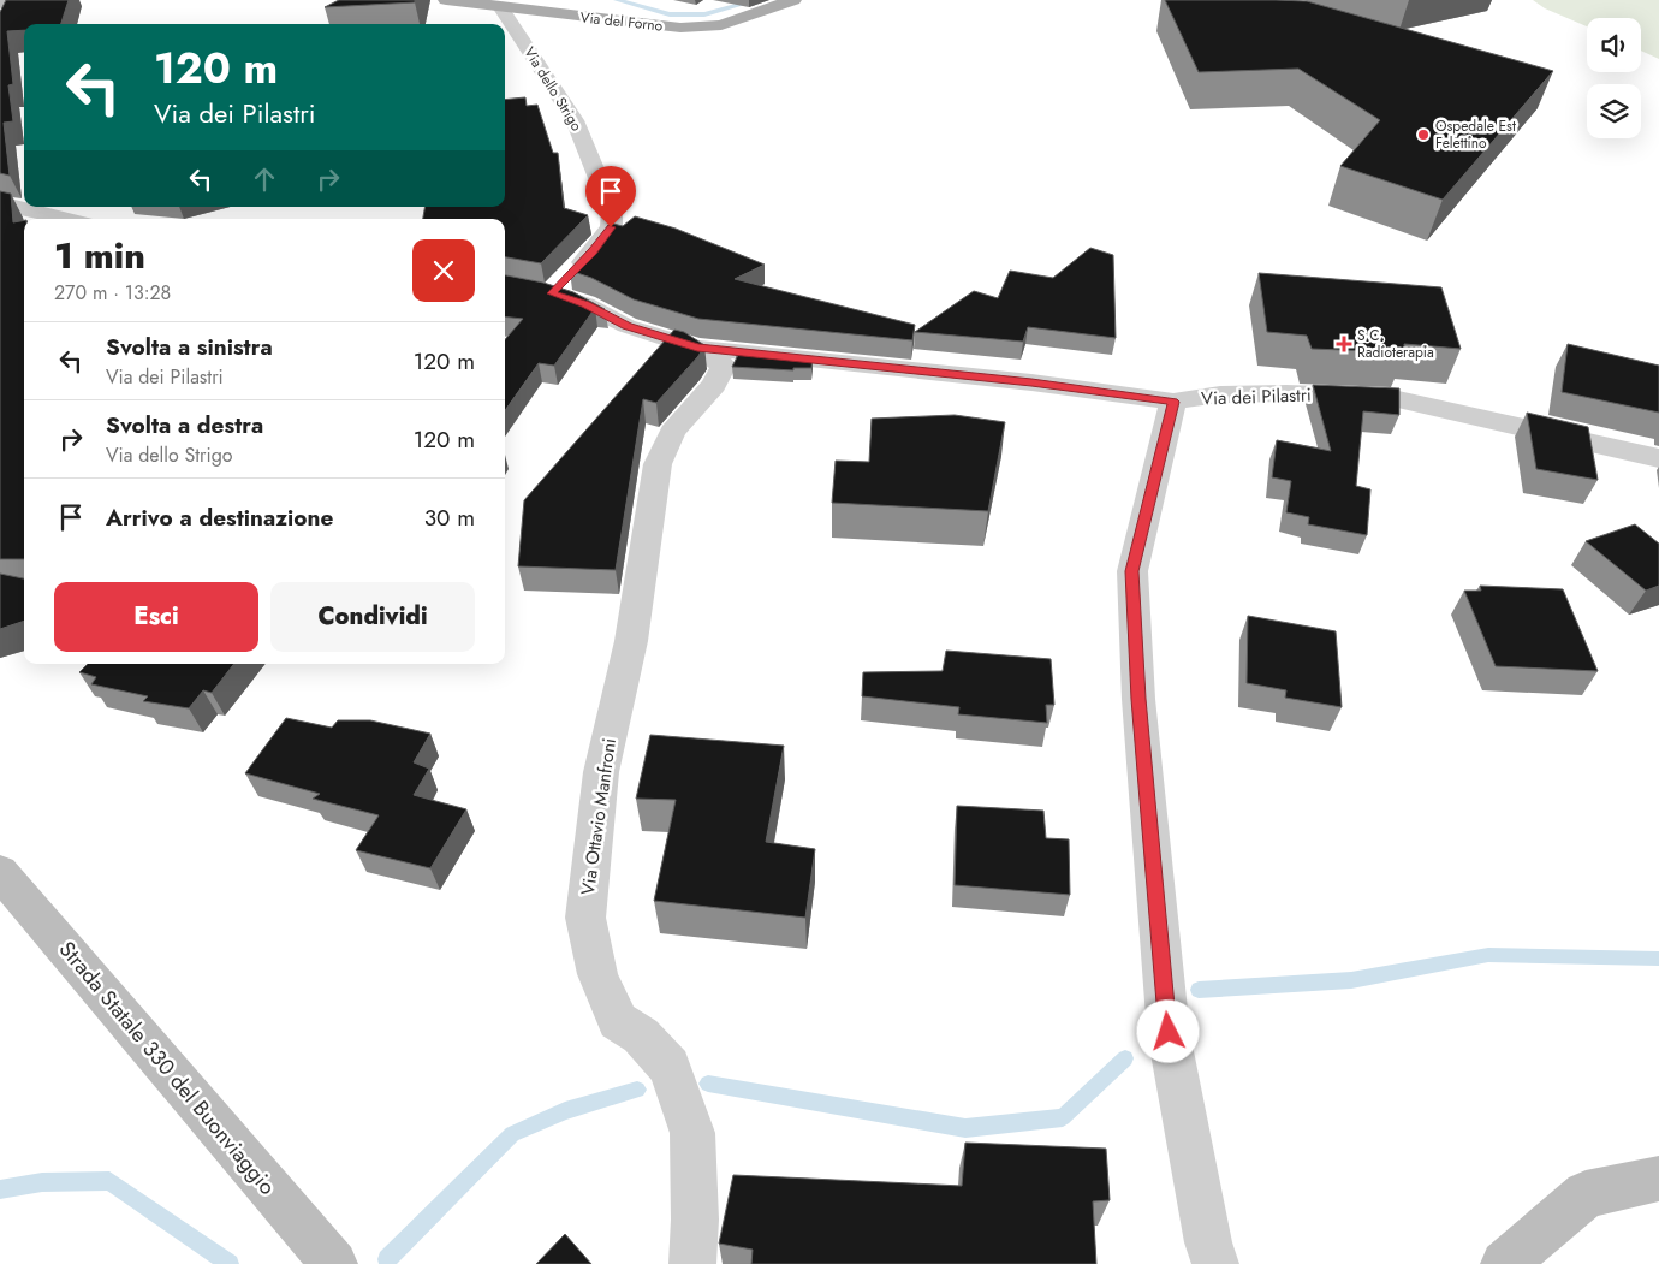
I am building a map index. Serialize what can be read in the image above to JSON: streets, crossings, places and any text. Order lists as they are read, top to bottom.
{
  "streets": {
    "main road": ["Via del Forno", "Strada Statale 330 del Buonviaggio"],
    "street": ["Via dello Strigo", "Via dei Pilastri", "Via Ottavio Manfroni"]
  },
  "crossings": [
    ["Via del Forno", "Via dello Strigo"],
    ["Via dello Strigo", "Via dei Pilastri"],
    ["Via dei Pilastri", "Via Ottavio Manfroni"]
  ],
  "places": {
    "other": ["Ospedale Est Felettino"],
    "health": ["S.C. Radioterapia"]
  },
  "page": {
    "turn": ["120 m", "Via dei Pilastri"],
    "heading": ["1 min", "270 m · 13:28"],
    "list": [
      {
        "name": "Svolta a sinistra",
        "note": "Via dei Pilastri",
        "value": "120 m"
      },
      {
        "name": "Svolta a destra",
        "note": "Via dello Strigo",
        "value": "120 m"
      },
      {
        "name": "Arrivo a destinazione",
        "value": "30 m"
      }
    ],
    "buttons": ["Esci", "Condividi"]
  }
}
